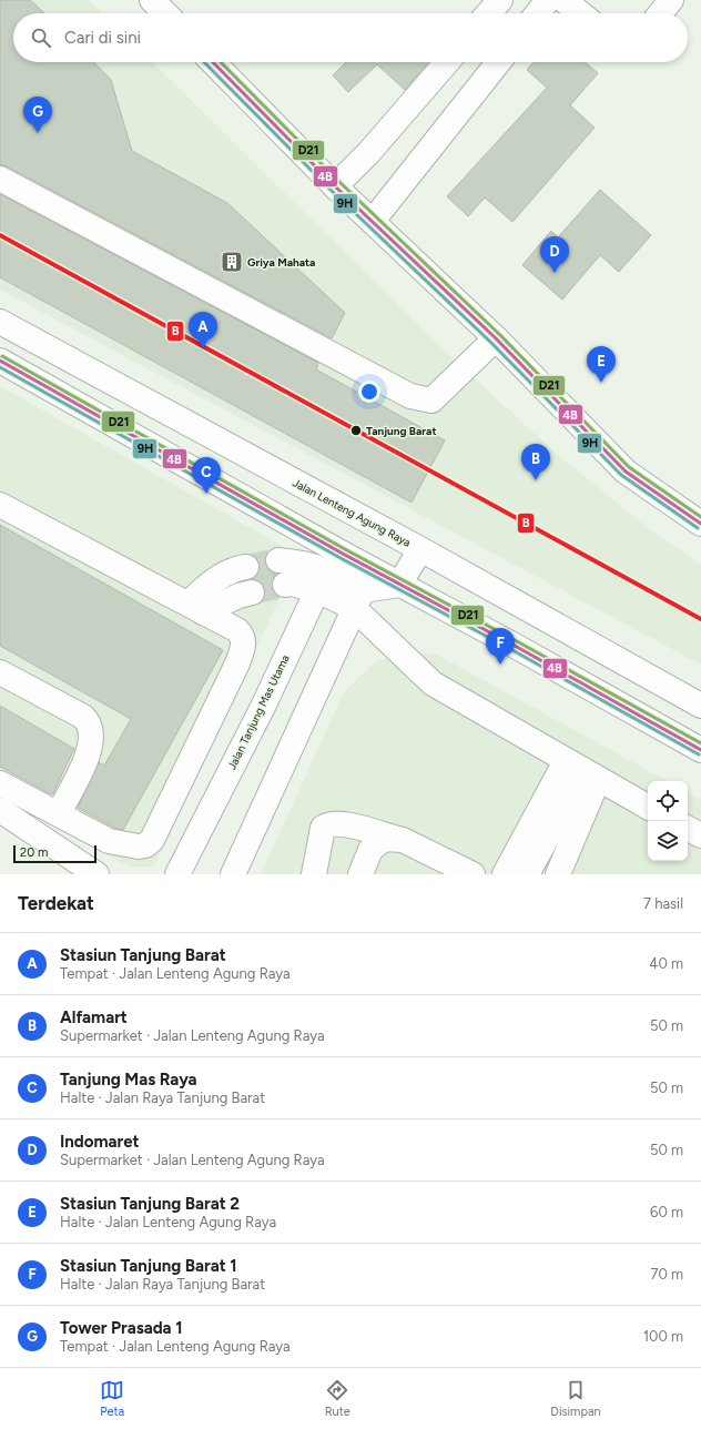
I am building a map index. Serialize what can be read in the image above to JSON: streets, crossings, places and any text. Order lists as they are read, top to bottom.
{
  "streets": {
    "main road": ["Jalan Lenteng Agung Raya", "Jalan Tanjung Mas Utama"]
  },
  "places": {
    "building": ["Griya Mahata"],
    "other": ["Tanjung Barat"]
  },
  "lines": [
    "transit line 4B",
    "transit line 9H",
    "transit line D21",
    "transit line B"
  ],
  "scale_bar": "20 m",
  "page": {
    "search": "Cari di sini",
    "pins": [
      "G",
      "D",
      "A",
      "E",
      "B",
      "C",
      "F"
    ],
    "scale": "20 m",
    "heading": ["Terdekat", "7 hasil"],
    "list": [
      {
        "mark": "A",
        "name": "Stasiun Tanjung Barat",
        "note": "Tempat · Jalan Lenteng Agung Raya",
        "value": "40 m"
      },
      {
        "mark": "B",
        "name": "Alfamart",
        "note": "Supermarket · Jalan Lenteng Agung Raya",
        "value": "50 m"
      },
      {
        "mark": "C",
        "name": "Tanjung Mas Raya",
        "note": "Halte · Jalan Raya Tanjung Barat",
        "value": "50 m"
      },
      {
        "mark": "D",
        "name": "Indomaret",
        "note": "Supermarket · Jalan Lenteng Agung Raya",
        "value": "50 m"
      },
      {
        "mark": "E",
        "name": "Stasiun Tanjung Barat 2",
        "note": "Halte · Jalan Lenteng Agung Raya",
        "value": "60 m"
      },
      {
        "mark": "F",
        "name": "Stasiun Tanjung Barat 1",
        "note": "Halte · Jalan Raya Tanjung Barat",
        "value": "70 m"
      },
      {
        "mark": "G",
        "name": "Tower Prasada 1",
        "note": "Tempat · Jalan Lenteng Agung Raya",
        "value": "100 m"
      }
    ],
    "nav": ["Peta", "Rute", "Disimpan"]
  }
}
